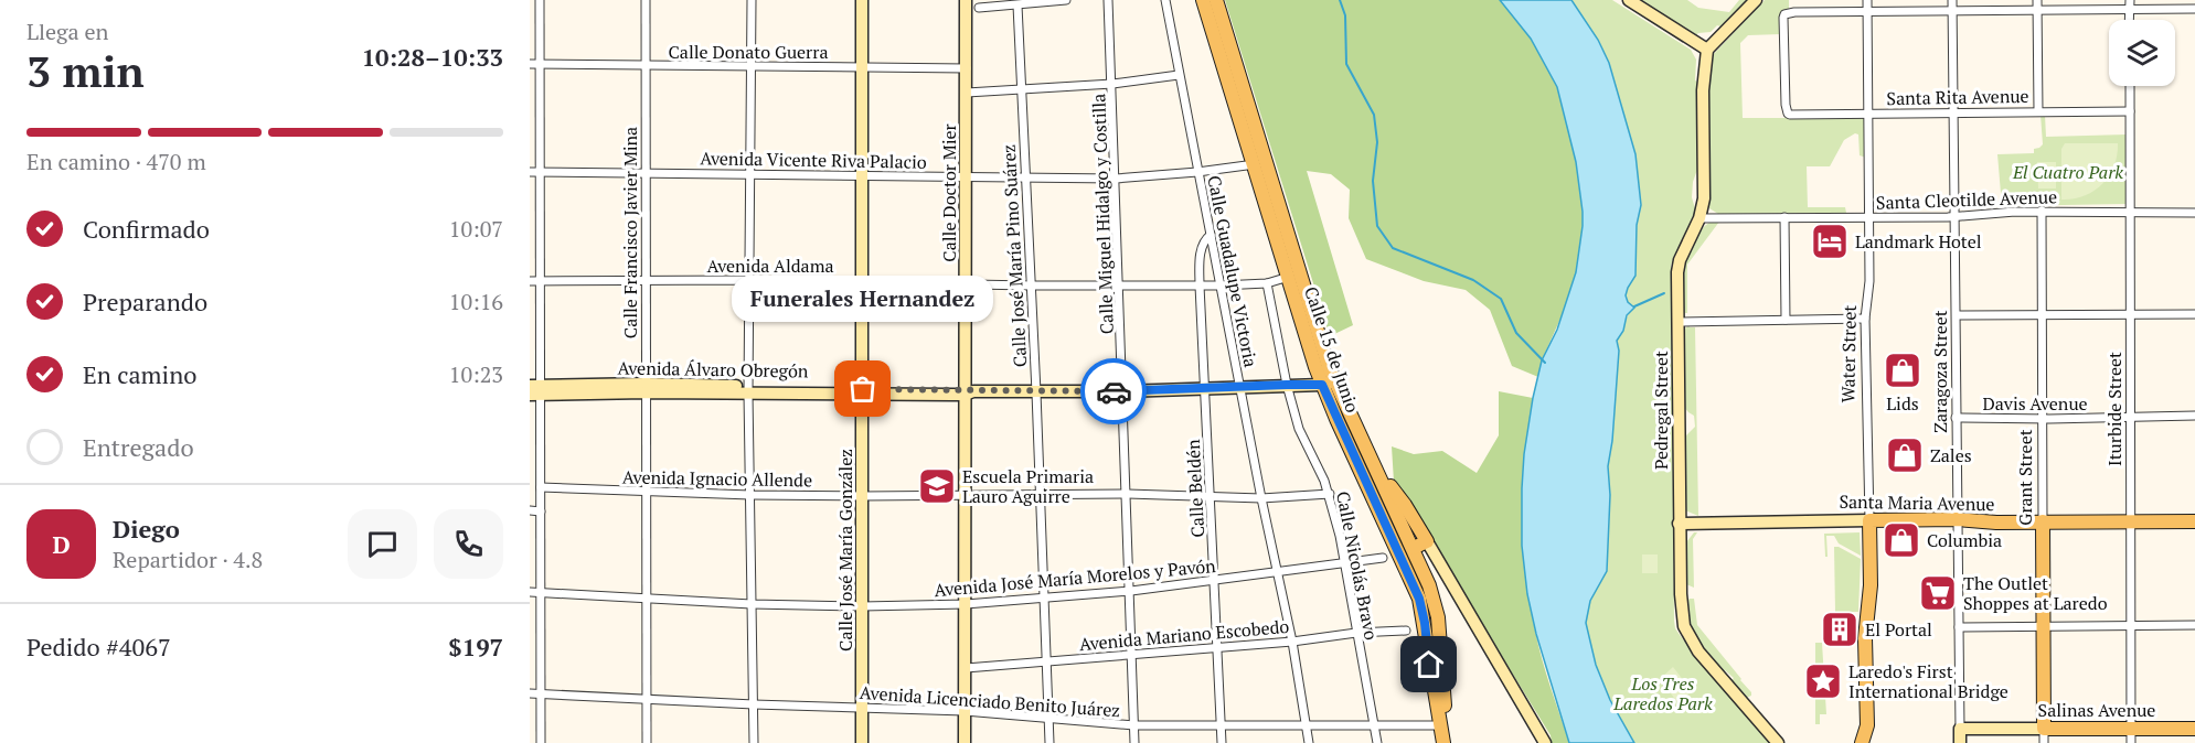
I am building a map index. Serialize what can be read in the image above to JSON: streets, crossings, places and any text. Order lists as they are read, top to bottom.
{
  "streets": {
    "main road": [
      "Calle Doctor Mier",
      "Calle 15 de Junio",
      "Water Street",
      "Avenida Álvaro Obregón",
      "Zaragoza Street",
      "Pedregal Street",
      "Grant Street",
      "Santa Maria Avenue",
      "Calle José María González",
      "Salinas Avenue"
    ],
    "street": [
      "Calle Donato Guerra",
      "Santa Rita Avenue",
      "Avenida Vicente Riva Palacio",
      "Santa Cleotilde Avenue",
      "Calle Miguel Hidalgo y Costilla",
      "Calle Francisco Javier Mina",
      "Calle José María Pino Suárez",
      "Avenida Aldama",
      "Calle Guadalupe Victoria",
      "Davis Avenue",
      "Iturbide Street",
      "Avenida Ignacio Allende",
      "Calle Beldén",
      "Calle Nicolás Bravo",
      "Avenida José María Morelos y Pavón",
      "Avenida Mariano Escobedo",
      "Avenida Licenciado Benito Juárez"
    ]
  },
  "crossings": [
    ["Calle Donato Guerra", "Calle Doctor Mier"],
    ["Calle Donato Guerra", "Calle Francisco Javier Mina"],
    ["Calle Donato Guerra", "Calle José María González"],
    ["Santa Rita Avenue", "Water Street"],
    ["Santa Rita Avenue", "Zaragoza Street"],
    ["Santa Rita Avenue", "Iturbide Street"],
    ["Avenida Vicente Riva Palacio", "Calle Doctor Mier"],
    ["Avenida Vicente Riva Palacio", "Calle Miguel Hidalgo y Costilla"],
    ["Avenida Vicente Riva Palacio", "Calle Francisco Javier Mina"],
    ["Avenida Vicente Riva Palacio", "Calle José María Pino Suárez"],
    ["Avenida Vicente Riva Palacio", "Calle Guadalupe Victoria"],
    ["Avenida Vicente Riva Palacio", "Calle 15 de Junio"],
    ["Avenida Vicente Riva Palacio", "Calle José María González"],
    ["Calle Doctor Mier", "Avenida Aldama"],
    ["Calle Doctor Mier", "Avenida Álvaro Obregón"],
    ["Calle Doctor Mier", "Avenida Ignacio Allende"],
    ["Calle Doctor Mier", "Avenida José María Morelos y Pavón"],
    ["Calle Doctor Mier", "Avenida Mariano Escobedo"],
    ["Calle Doctor Mier", "Avenida Licenciado Benito Juárez"],
    ["Santa Cleotilde Avenue", "Water Street"],
    ["Santa Cleotilde Avenue", "Zaragoza Street"],
    ["Santa Cleotilde Avenue", "Iturbide Street"],
    ["Santa Cleotilde Avenue", "Pedregal Street"],
    ["Santa Cleotilde Avenue", "Grant Street"],
    ["Calle Miguel Hidalgo y Costilla", "Avenida Aldama"],
    ["Calle Miguel Hidalgo y Costilla", "Avenida Álvaro Obregón"],
    ["Calle Miguel Hidalgo y Costilla", "Avenida Ignacio Allende"],
    ["Calle Miguel Hidalgo y Costilla", "Avenida José María Morelos y Pavón"],
    ["Calle Miguel Hidalgo y Costilla", "Avenida Mariano Escobedo"],
    ["Calle Miguel Hidalgo y Costilla", "Avenida Licenciado Benito Juárez"],
    ["Calle Francisco Javier Mina", "Avenida Aldama"],
    ["Calle Francisco Javier Mina", "Avenida Álvaro Obregón"],
    ["Calle Francisco Javier Mina", "Avenida Ignacio Allende"],
    ["Calle Francisco Javier Mina", "Avenida José María Morelos y Pavón"],
    ["Calle Francisco Javier Mina", "Avenida Licenciado Benito Juárez"],
    ["Calle José María Pino Suárez", "Avenida Aldama"],
    ["Calle José María Pino Suárez", "Avenida Álvaro Obregón"],
    ["Calle José María Pino Suárez", "Avenida Ignacio Allende"],
    ["Calle José María Pino Suárez", "Avenida José María Morelos y Pavón"],
    ["Calle José María Pino Suárez", "Avenida Mariano Escobedo"],
    ["Calle José María Pino Suárez", "Avenida Licenciado Benito Juárez"],
    ["Avenida Aldama", "Calle Guadalupe Victoria"],
    ["Avenida Aldama", "Calle 15 de Junio"],
    ["Avenida Aldama", "Calle Beldén"],
    ["Avenida Aldama", "Calle José María González"],
    ["Avenida Aldama", "Calle Nicolás Bravo"],
    ["Calle Guadalupe Victoria", "Avenida Álvaro Obregón"],
    ["Calle Guadalupe Victoria", "Avenida Ignacio Allende"],
    ["Calle Guadalupe Victoria", "Calle Beldén"],
    ["Calle Guadalupe Victoria", "Avenida José María Morelos y Pavón"],
    ["Calle Guadalupe Victoria", "Avenida Mariano Escobedo"],
    ["Calle Guadalupe Victoria", "Avenida Licenciado Benito Juárez"],
    ["Calle 15 de Junio", "Avenida Álvaro Obregón"],
    ["Calle 15 de Junio", "Avenida Licenciado Benito Juárez"],
    ["Water Street", "Santa Maria Avenue"],
    ["Avenida Álvaro Obregón", "Calle Beldén"],
    ["Avenida Álvaro Obregón", "Calle José María González"],
    ["Avenida Álvaro Obregón", "Calle Nicolás Bravo"],
    ["Zaragoza Street", "Davis Avenue"],
    ["Zaragoza Street", "Santa Maria Avenue"],
    ["Zaragoza Street", "Salinas Avenue"],
    ["Davis Avenue", "Iturbide Street"],
    ["Davis Avenue", "Grant Street"],
    ["Iturbide Street", "Santa Maria Avenue"],
    ["Iturbide Street", "Salinas Avenue"],
    ["Pedregal Street", "Santa Maria Avenue"],
    ["Grant Street", "Santa Maria Avenue"],
    ["Grant Street", "Salinas Avenue"],
    ["Avenida Ignacio Allende", "Calle Beldén"],
    ["Avenida Ignacio Allende", "Calle José María González"],
    ["Avenida Ignacio Allende", "Calle Nicolás Bravo"],
    ["Calle Beldén", "Avenida José María Morelos y Pavón"],
    ["Calle Beldén", "Avenida Mariano Escobedo"],
    ["Calle Beldén", "Avenida Licenciado Benito Juárez"],
    ["Calle José María González", "Avenida José María Morelos y Pavón"],
    ["Calle José María González", "Avenida Licenciado Benito Juárez"],
    ["Calle Nicolás Bravo", "Avenida José María Morelos y Pavón"],
    ["Calle Nicolás Bravo", "Avenida Mariano Escobedo"],
    ["Calle Nicolás Bravo", "Avenida Licenciado Benito Juárez"]
  ],
  "parks": ["El Cuatro Park", "Los Tres Laredos Park"],
  "places": {
    "hotel": ["Landmark Hotel"],
    "shop": ["Lids", "Zales", "Columbia"],
    "other": ["Funerales Hernandez"],
    "school or university": ["Escuela Primaria Lauro Aguirre"],
    "supermarket": ["The Outlet Shoppes at Laredo"],
    "building": ["El Portal"],
    "place": ["Laredo's First International Bridge"]
  },
  "page": {
    "heading": ["3 min", "Llega en", "10:28–10:33"],
    "panel": [
      "Diego",
      "Repartidor · 4.8",
      "Pedido #4067",
      "$197"
    ],
    "bar": "En camino · 470 m",
    "list": [
      ["Confirmado", "10:07"],
      ["Preparando", "10:16"],
      ["En camino", "10:23"],
      "Entregado"
    ],
    "bubble": "Funerales Hernandez",
    "round": "D"
  }
}
